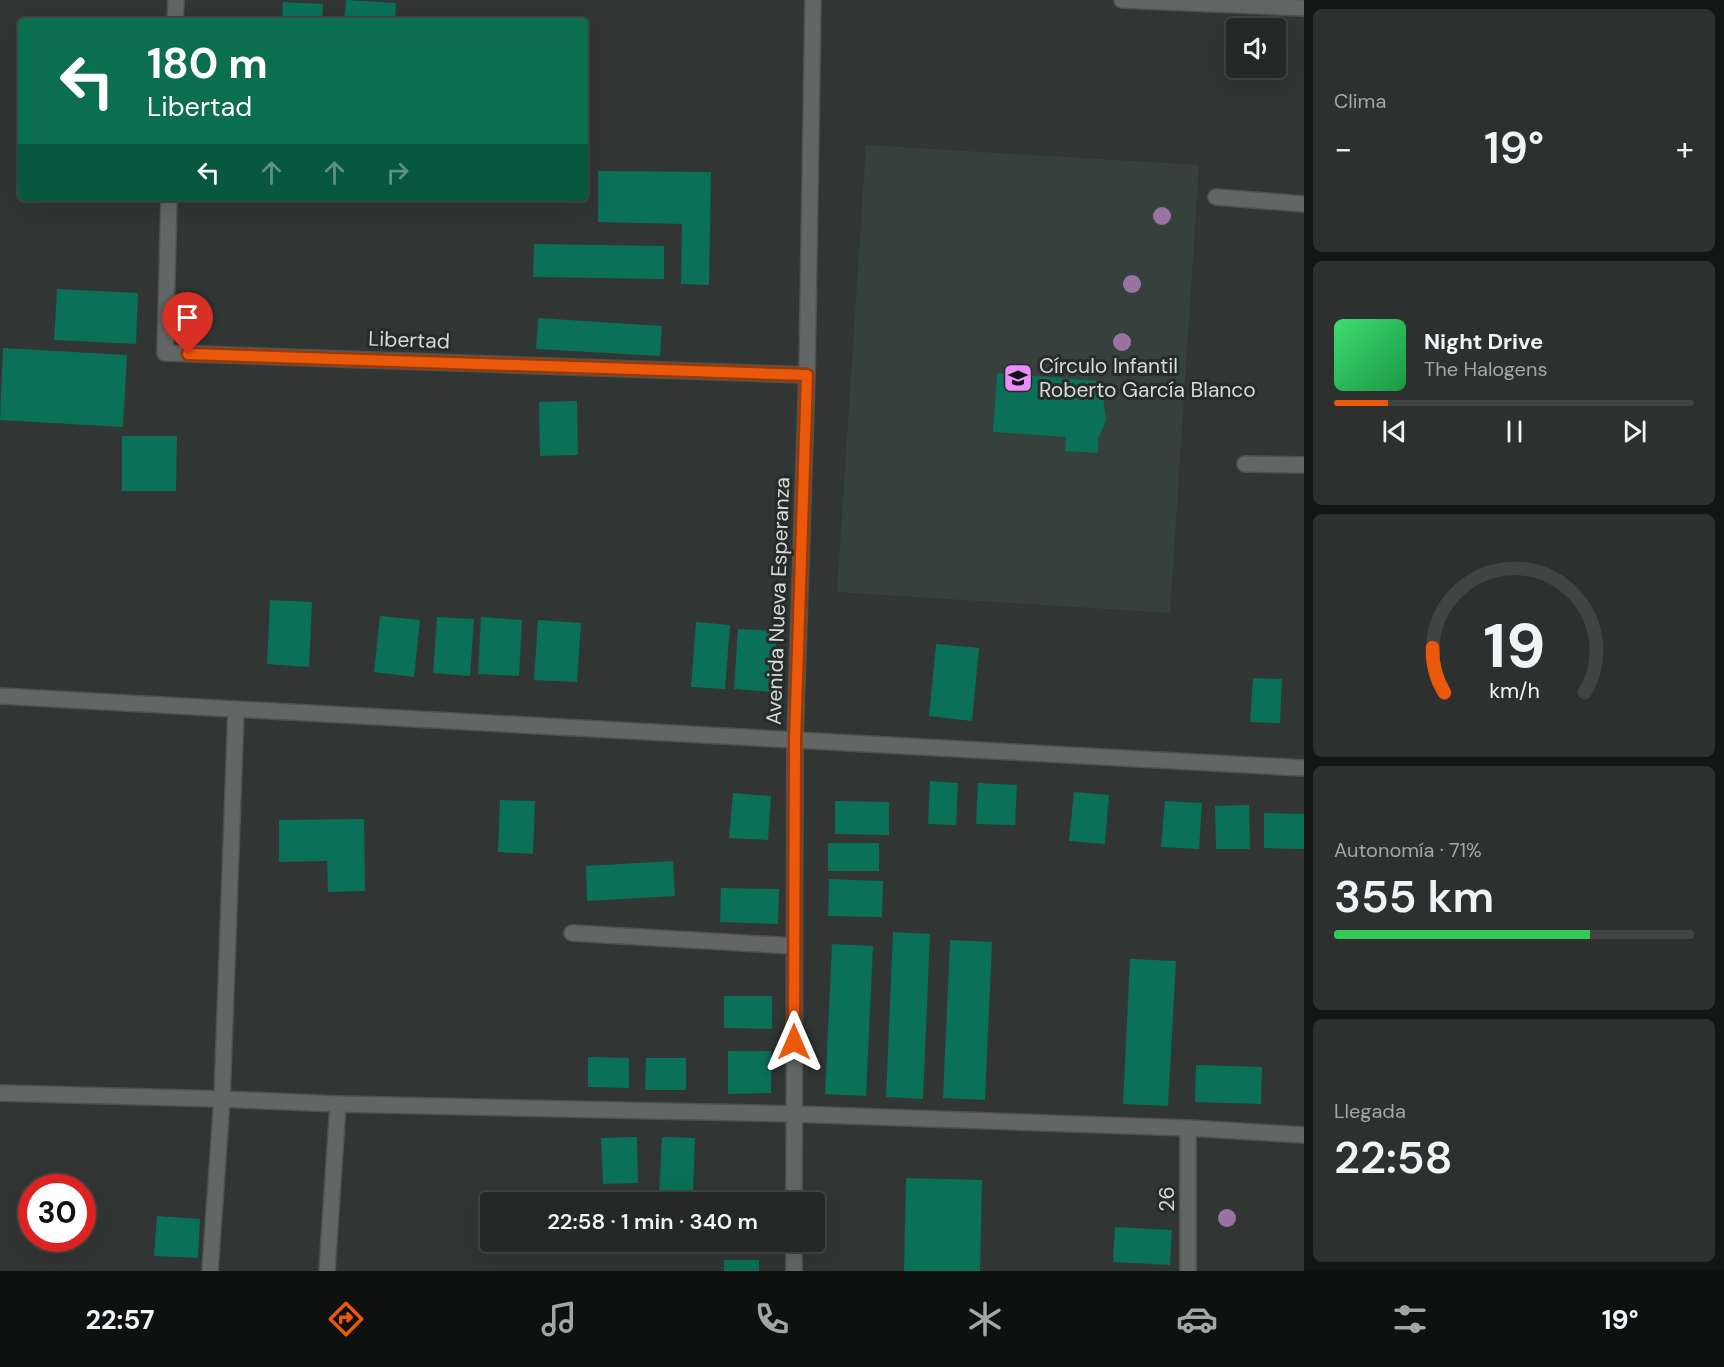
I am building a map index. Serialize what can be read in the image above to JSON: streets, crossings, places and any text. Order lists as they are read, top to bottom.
{
  "streets": {
    "street": ["Libertad", "Avenida Nueva Esperanza", "26"]
  },
  "crossings": [
    ["Libertad", "Avenida Nueva Esperanza"]
  ],
  "places": {
    "school or university": ["Círculo Infantil Roberto García Blanco"]
  },
  "page": {
    "tile": [
      "Clima",
      ["Autonomía · 71%", "355 km"],
      ["Llegada", "22:58"]
    ],
    "turn": ["180 m", "Libertad"],
    "heat": ["−", "19°", "+"],
    "song": ["Night Drive", "The Halogens"],
    "limit": "30",
    "trip": "22:58 · 1 min · 340 m",
    "tabs": ["22:57", "19°"],
    "gauge": ["19", "km/h"]
  }
}
